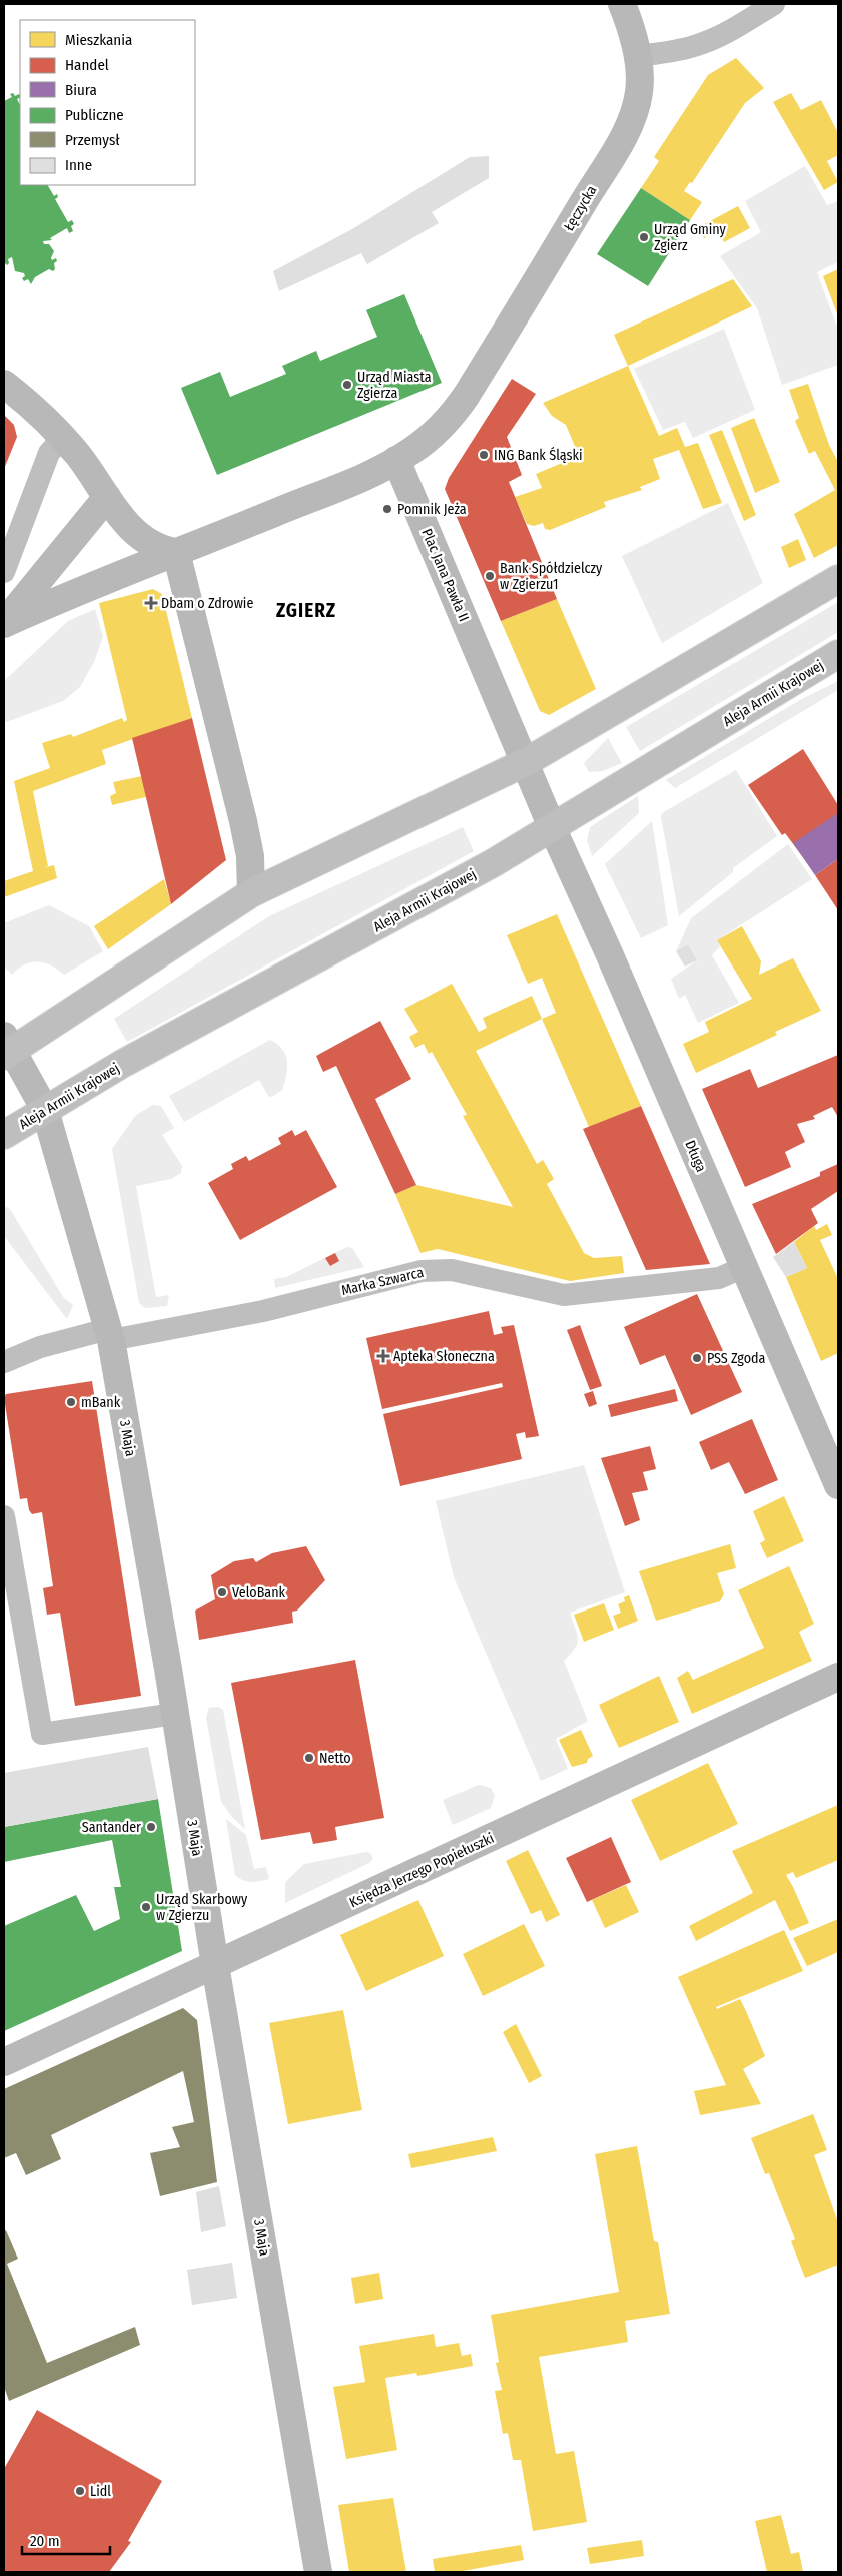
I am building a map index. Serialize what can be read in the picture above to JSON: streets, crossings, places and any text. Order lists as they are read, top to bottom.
{
  "streets": {
    "main road": ["Aleja Armii Krajowej"],
    "street": [
      "Łęczycka",
      "Plac Jana Pawła II",
      "Długa",
      "Marka Szwarca",
      "3 Maja",
      "Księdza Jerzego Popiełuszki"
    ]
  },
  "crossings": [
    ["Łęczycka", "Plac Jana Pawła II"],
    ["Plac Jana Pawła II", "Aleja Armii Krajowej"],
    ["Plac Jana Pawła II", "Długa"],
    ["Aleja Armii Krajowej", "Długa"],
    ["Aleja Armii Krajowej", "3 Maja"],
    ["Długa", "Marka Szwarca"],
    ["Marka Szwarca", "3 Maja"],
    ["3 Maja", "Księdza Jerzego Popiełuszki"]
  ],
  "districts": ["ZGIERZ"],
  "places": {
    "other": [
      "Urząd Gminy Zgierz",
      "Urząd Miasta Zgierza",
      "ING Bank Śląski",
      "Pomnik Jeża",
      "Bank Spółdzielczy w Zgierzu1",
      "PSS Zgoda",
      "mBank",
      "VeloBank",
      "Netto",
      "Santander",
      "Urząd Skarbowy w Zgierzu",
      "Lidl"
    ],
    "health": ["Dbam o Zdrowie", "Apteka Słoneczna"]
  },
  "legend": [
    "Mieszkania",
    "Handel",
    "Biura",
    "Publiczne",
    "Przemysł",
    "Inne"
  ],
  "scale_bar": "20 m"
}
